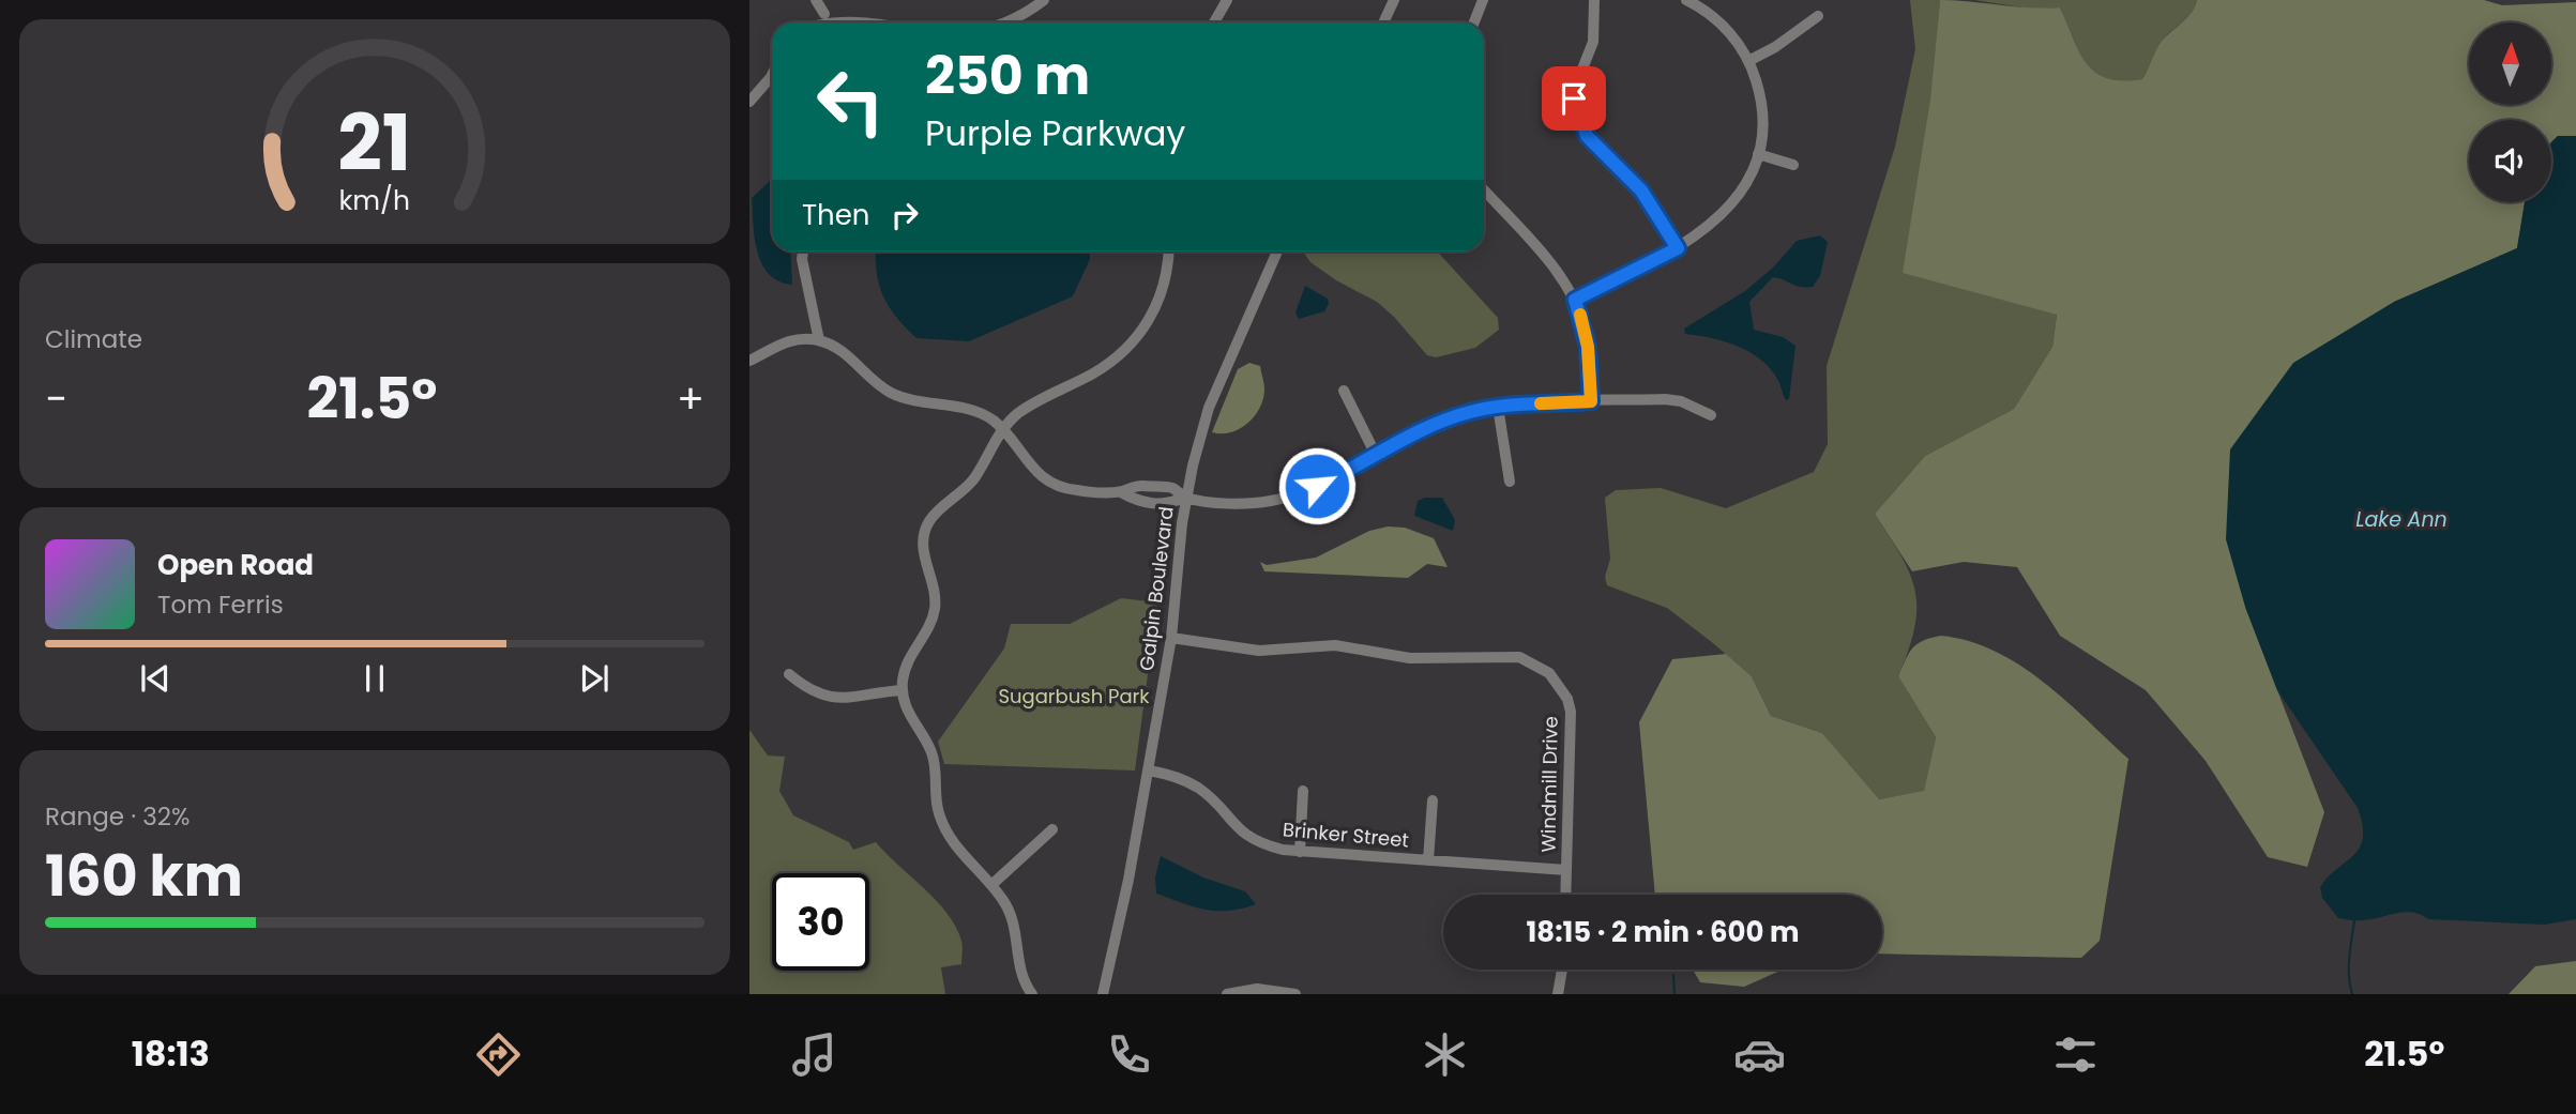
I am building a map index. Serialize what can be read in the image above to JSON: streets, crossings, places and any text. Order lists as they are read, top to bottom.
{
  "streets": {
    "street": ["Galpin Boulevard", "Windmill Drive", "Brinker Street"]
  },
  "crossings": [
    ["Galpin Boulevard", "Windmill Drive"],
    ["Galpin Boulevard", "Brinker Street"],
    ["Windmill Drive", "Brinker Street"]
  ],
  "water": ["Lake Ann"],
  "parks": ["Sugarbush Park"],
  "north": "top",
  "page": {
    "turn": ["250 m", "Purple Parkway"],
    "then": "Then",
    "tile": [
      "Climate",
      ["Range · 32%", "160 km"]
    ],
    "heat": ["−", "21.5°", "+"],
    "song": ["Open Road", "Tom Ferris"],
    "limit": "30",
    "trip": "18:15 · 2 min · 600 m",
    "tabs": ["18:13", "21.5°"],
    "gauge": ["21", "km/h"]
  }
}
